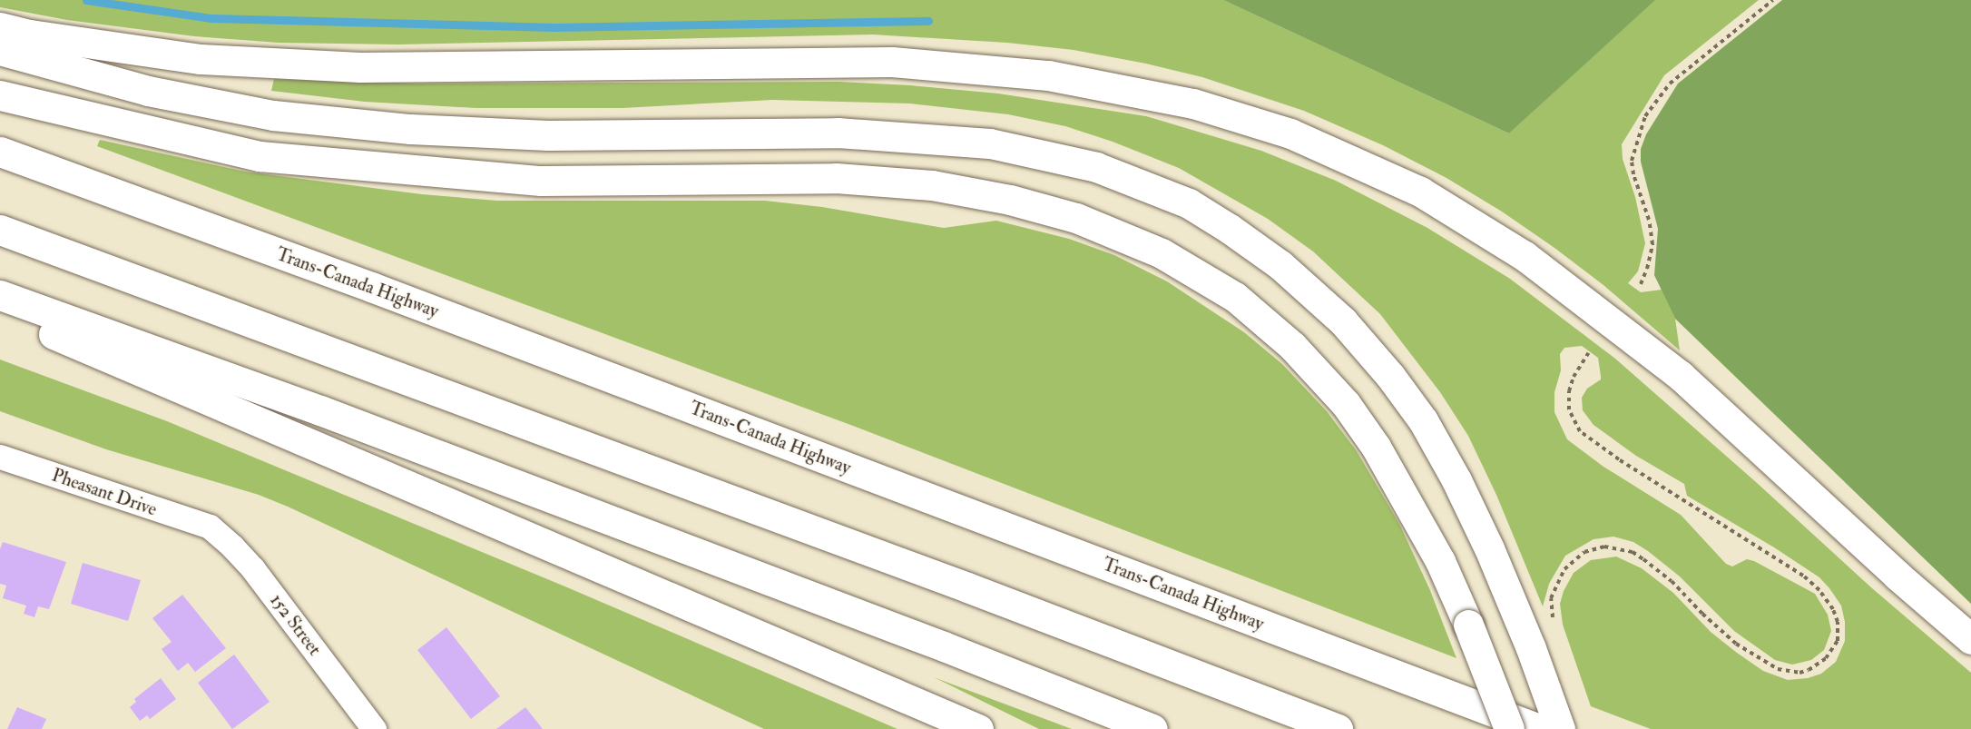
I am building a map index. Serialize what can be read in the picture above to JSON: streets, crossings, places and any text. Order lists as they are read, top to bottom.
{
  "streets": {
    "highway": ["Trans-Canada Highway"],
    "street": ["Pheasant Drive", "152 Street"]
  },
  "crossings": [
    ["Pheasant Drive", "152 Street"]
  ]
}
